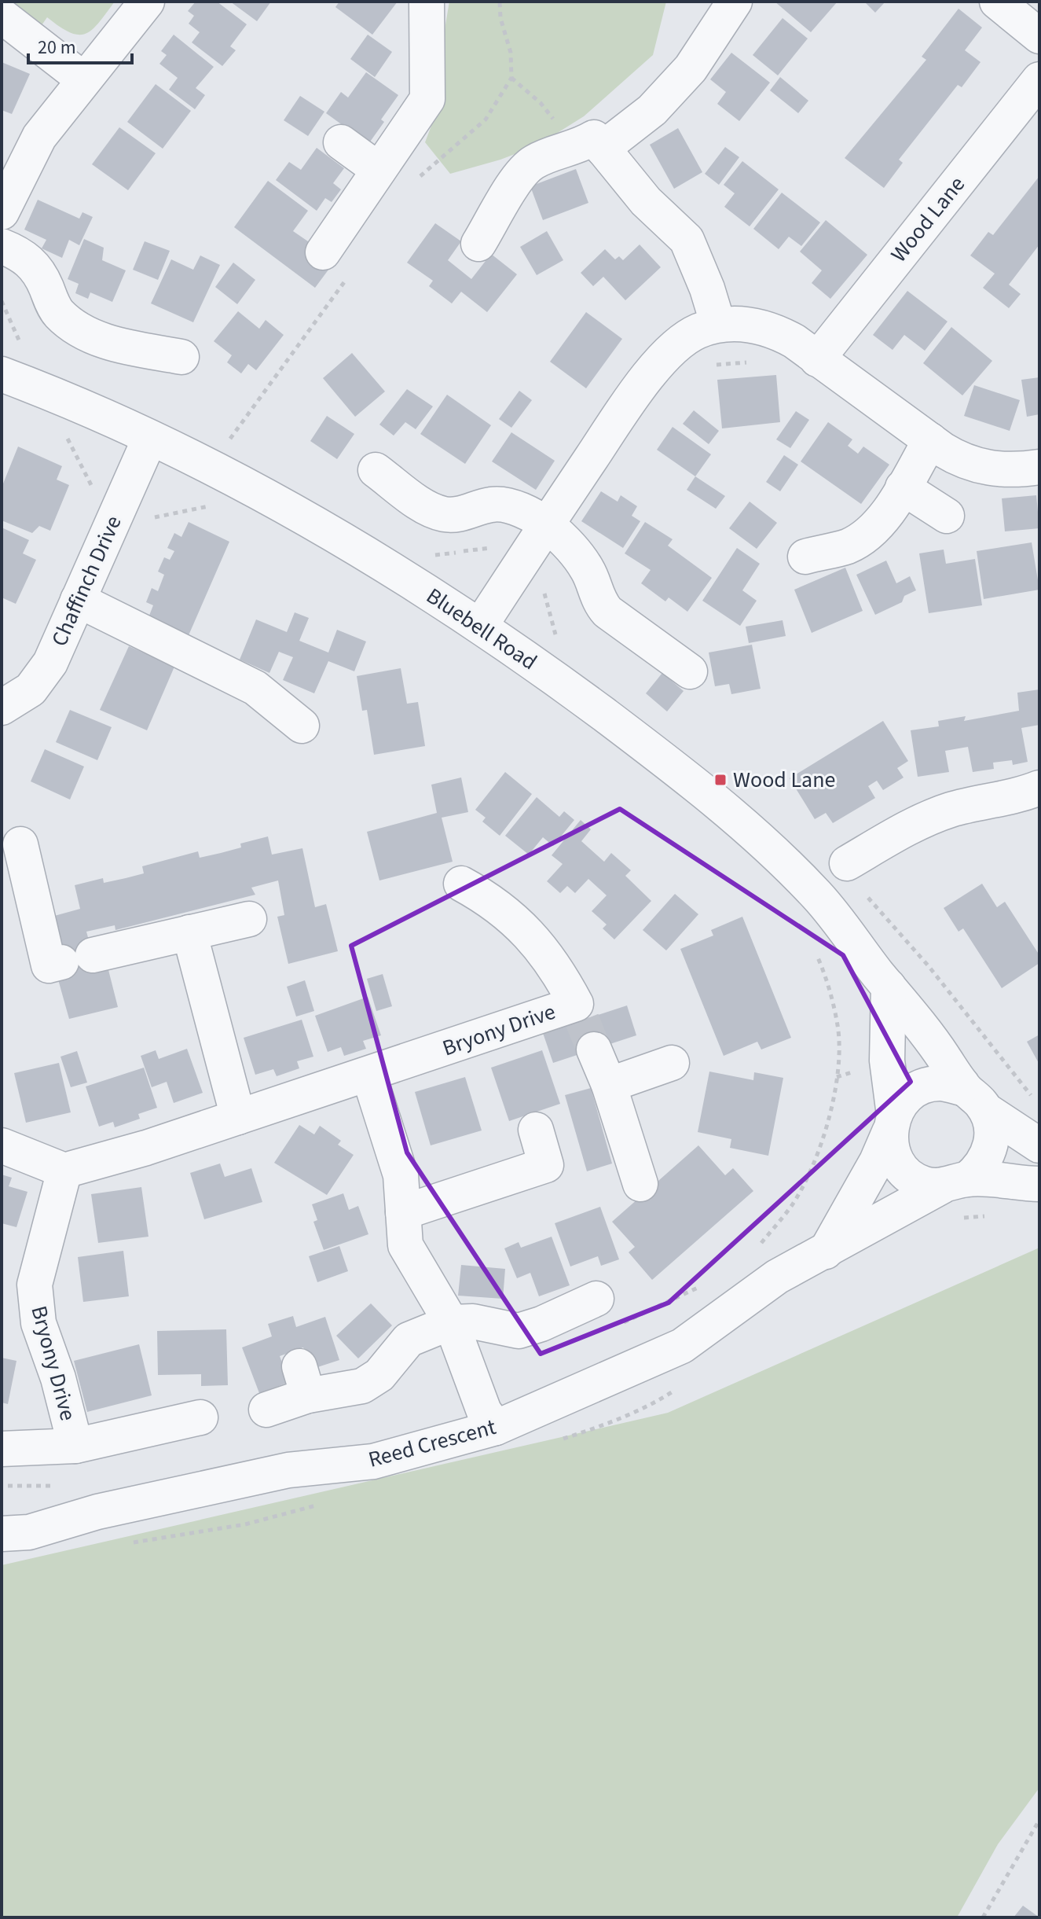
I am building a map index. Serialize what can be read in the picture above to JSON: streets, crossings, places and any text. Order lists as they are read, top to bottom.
{
  "streets": {
    "street": [
      "Wood Lane",
      "Chaffinch Drive",
      "Bluebell Road",
      "Bryony Drive",
      "Reed Crescent"
    ]
  },
  "crossings": [
    ["Chaffinch Drive", "Bluebell Road"],
    ["Bluebell Road", "Reed Crescent"]
  ],
  "places": {
    "transit": ["Wood Lane"]
  },
  "scale_bar": "20 m"
}
